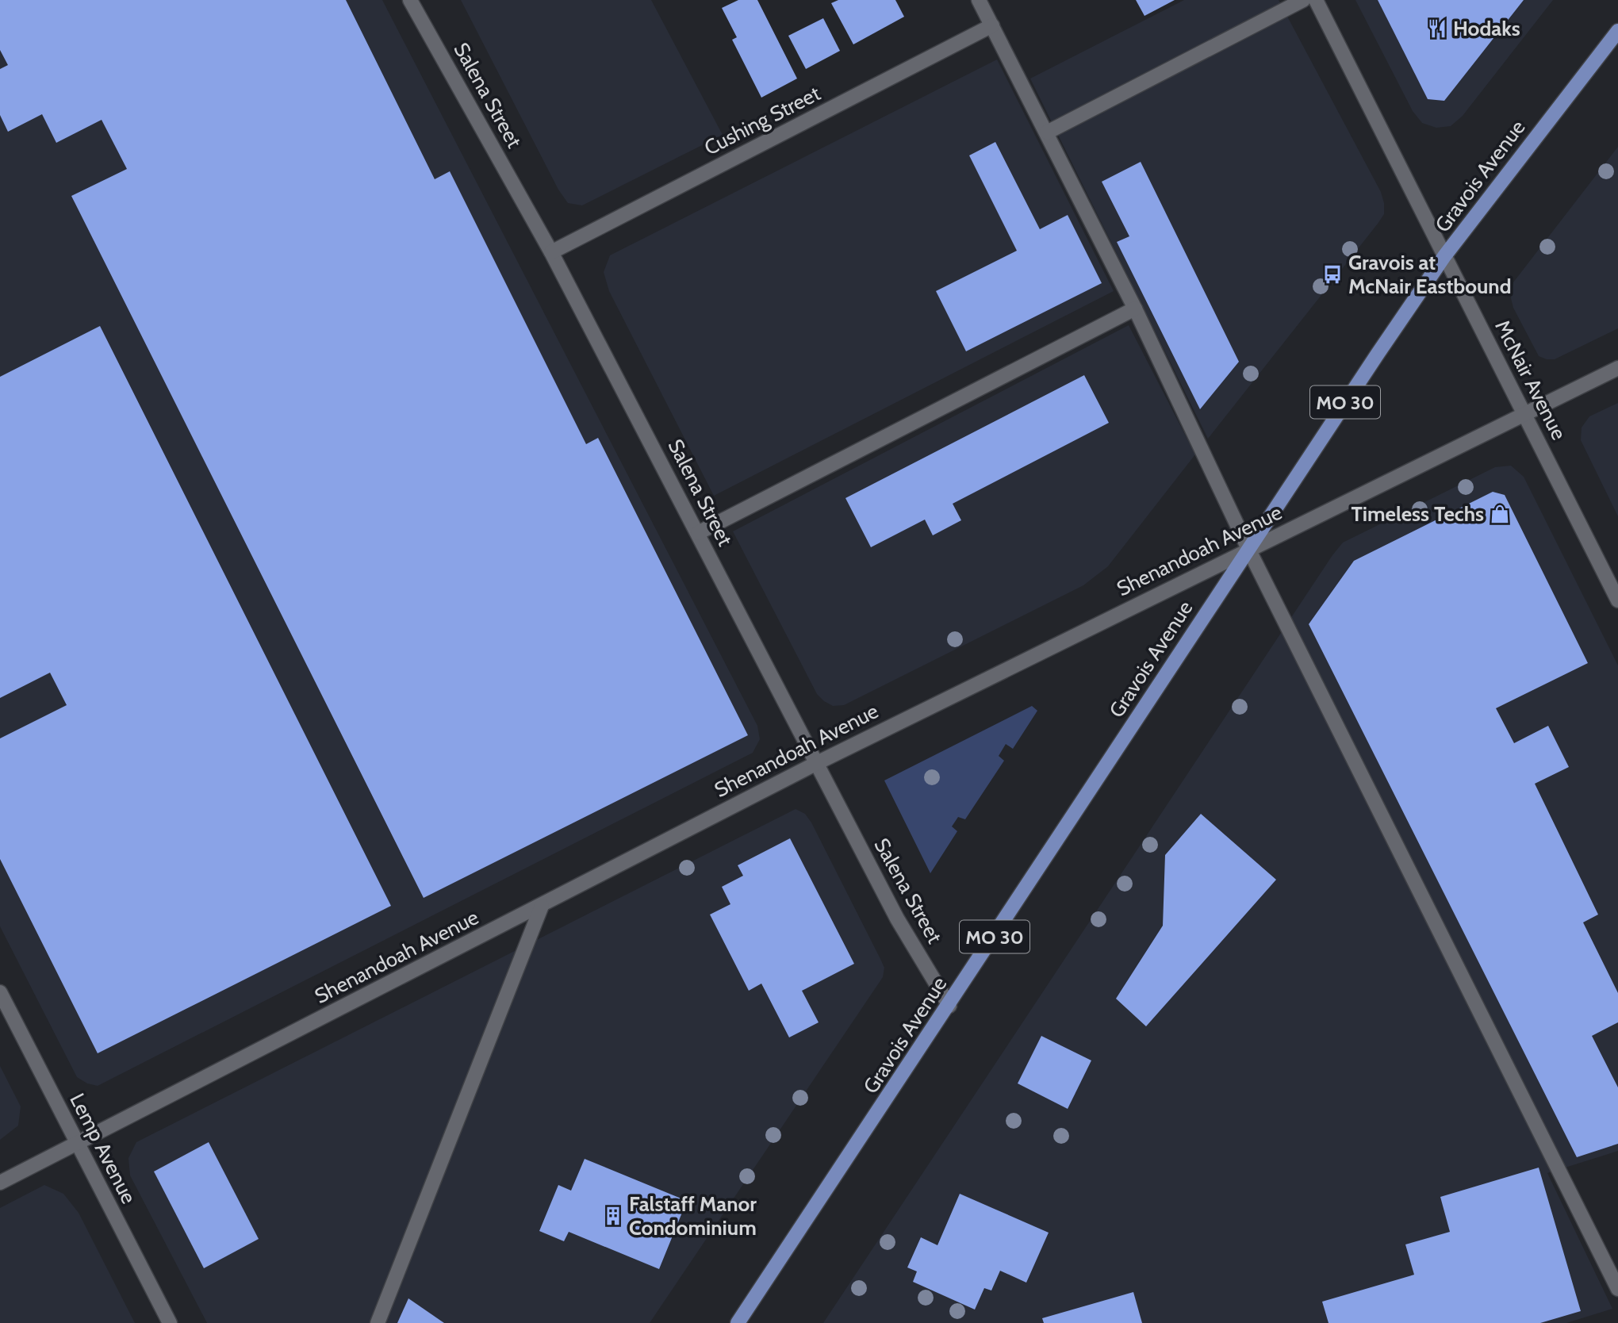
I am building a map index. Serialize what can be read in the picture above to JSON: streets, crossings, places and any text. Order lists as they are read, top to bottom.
{
  "streets": {
    "main road": ["Gravois Avenue", "MO 30"],
    "street": [
      "Salena Street",
      "Cushing Street",
      "McNair Avenue",
      "Shenandoah Avenue",
      "Lemp Avenue"
    ]
  },
  "crossings": [
    ["Salena Street", "Cushing Street"],
    ["Salena Street", "Gravois Avenue"],
    ["Salena Street", "Shenandoah Avenue"],
    ["Gravois Avenue", "McNair Avenue"],
    ["Gravois Avenue", "Shenandoah Avenue"],
    ["McNair Avenue", "Shenandoah Avenue"],
    ["Shenandoah Avenue", "Lemp Avenue"]
  ],
  "places": {
    "restaurant": ["Hodaks"],
    "bus stop": ["Gravois at McNair Eastbound"],
    "shop": ["Timeless Techs"],
    "building": ["Falstaff Manor Condominium"]
  }
}
